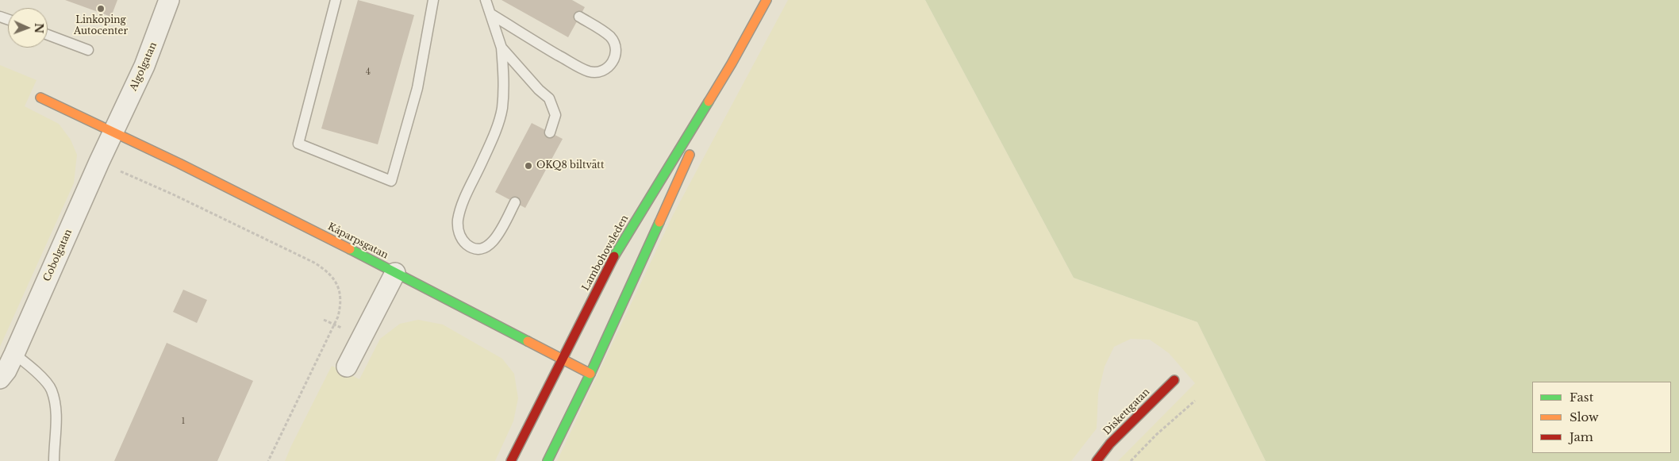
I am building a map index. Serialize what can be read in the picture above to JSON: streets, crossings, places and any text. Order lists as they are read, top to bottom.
{
  "streets": {
    "main road": ["Kåparpsgatan", "Lambohovsleden", "Diskettgatan"],
    "street": ["Algolgatan", "Cobolgatan"]
  },
  "crossings": [
    ["Algolgatan", "Kåparpsgatan"],
    ["Algolgatan", "Cobolgatan"],
    ["Kåparpsgatan", "Lambohovsleden"],
    ["Kåparpsgatan", "Cobolgatan"]
  ],
  "places": ["Linköping Autocenter", "OKQ8 biltvätt"],
  "house_numbers": ["4", "1"],
  "legend": ["Fast", "Slow", "Jam"],
  "north": "right"
}
